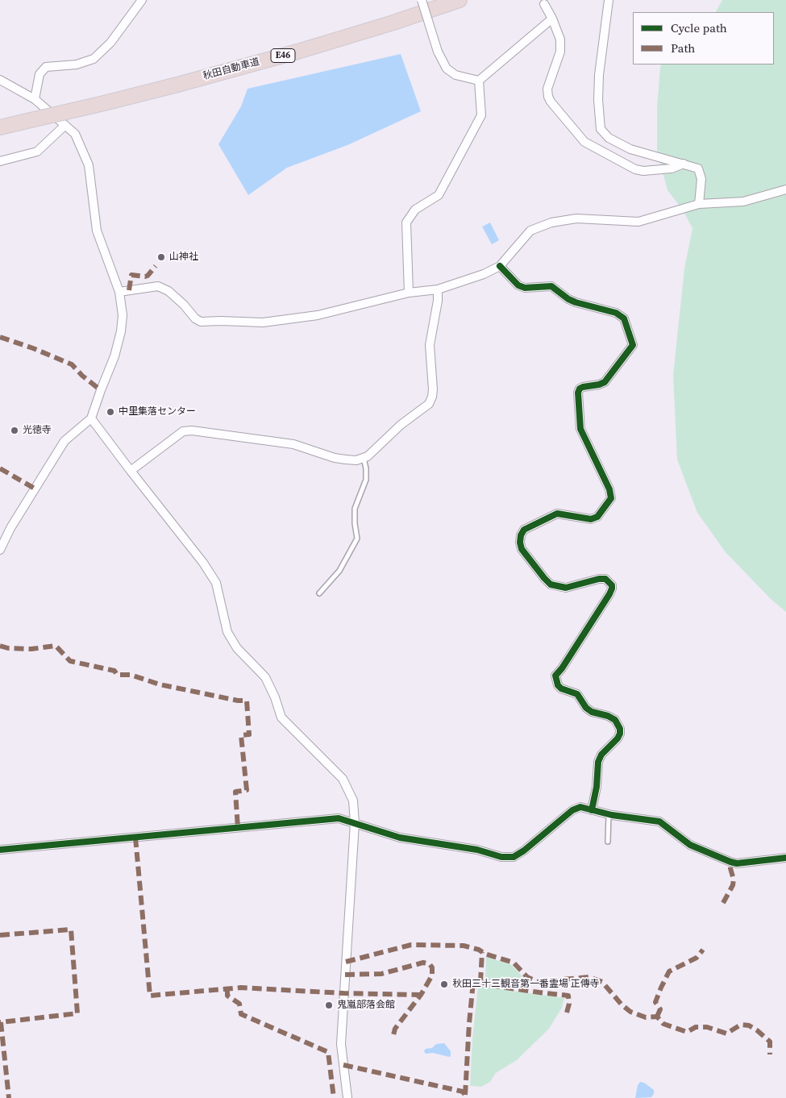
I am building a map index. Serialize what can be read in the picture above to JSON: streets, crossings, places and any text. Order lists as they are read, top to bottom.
{
  "streets": {
    "highway": ["E46", "秋田自動車道"]
  },
  "places": [
    "山神社",
    "中里集落センター",
    "光徳寺",
    "秋田三十三観音第一番霊場 正傳寺",
    "鬼嵐部落会館"
  ],
  "legend": ["Cycle path", "Path"]
}
